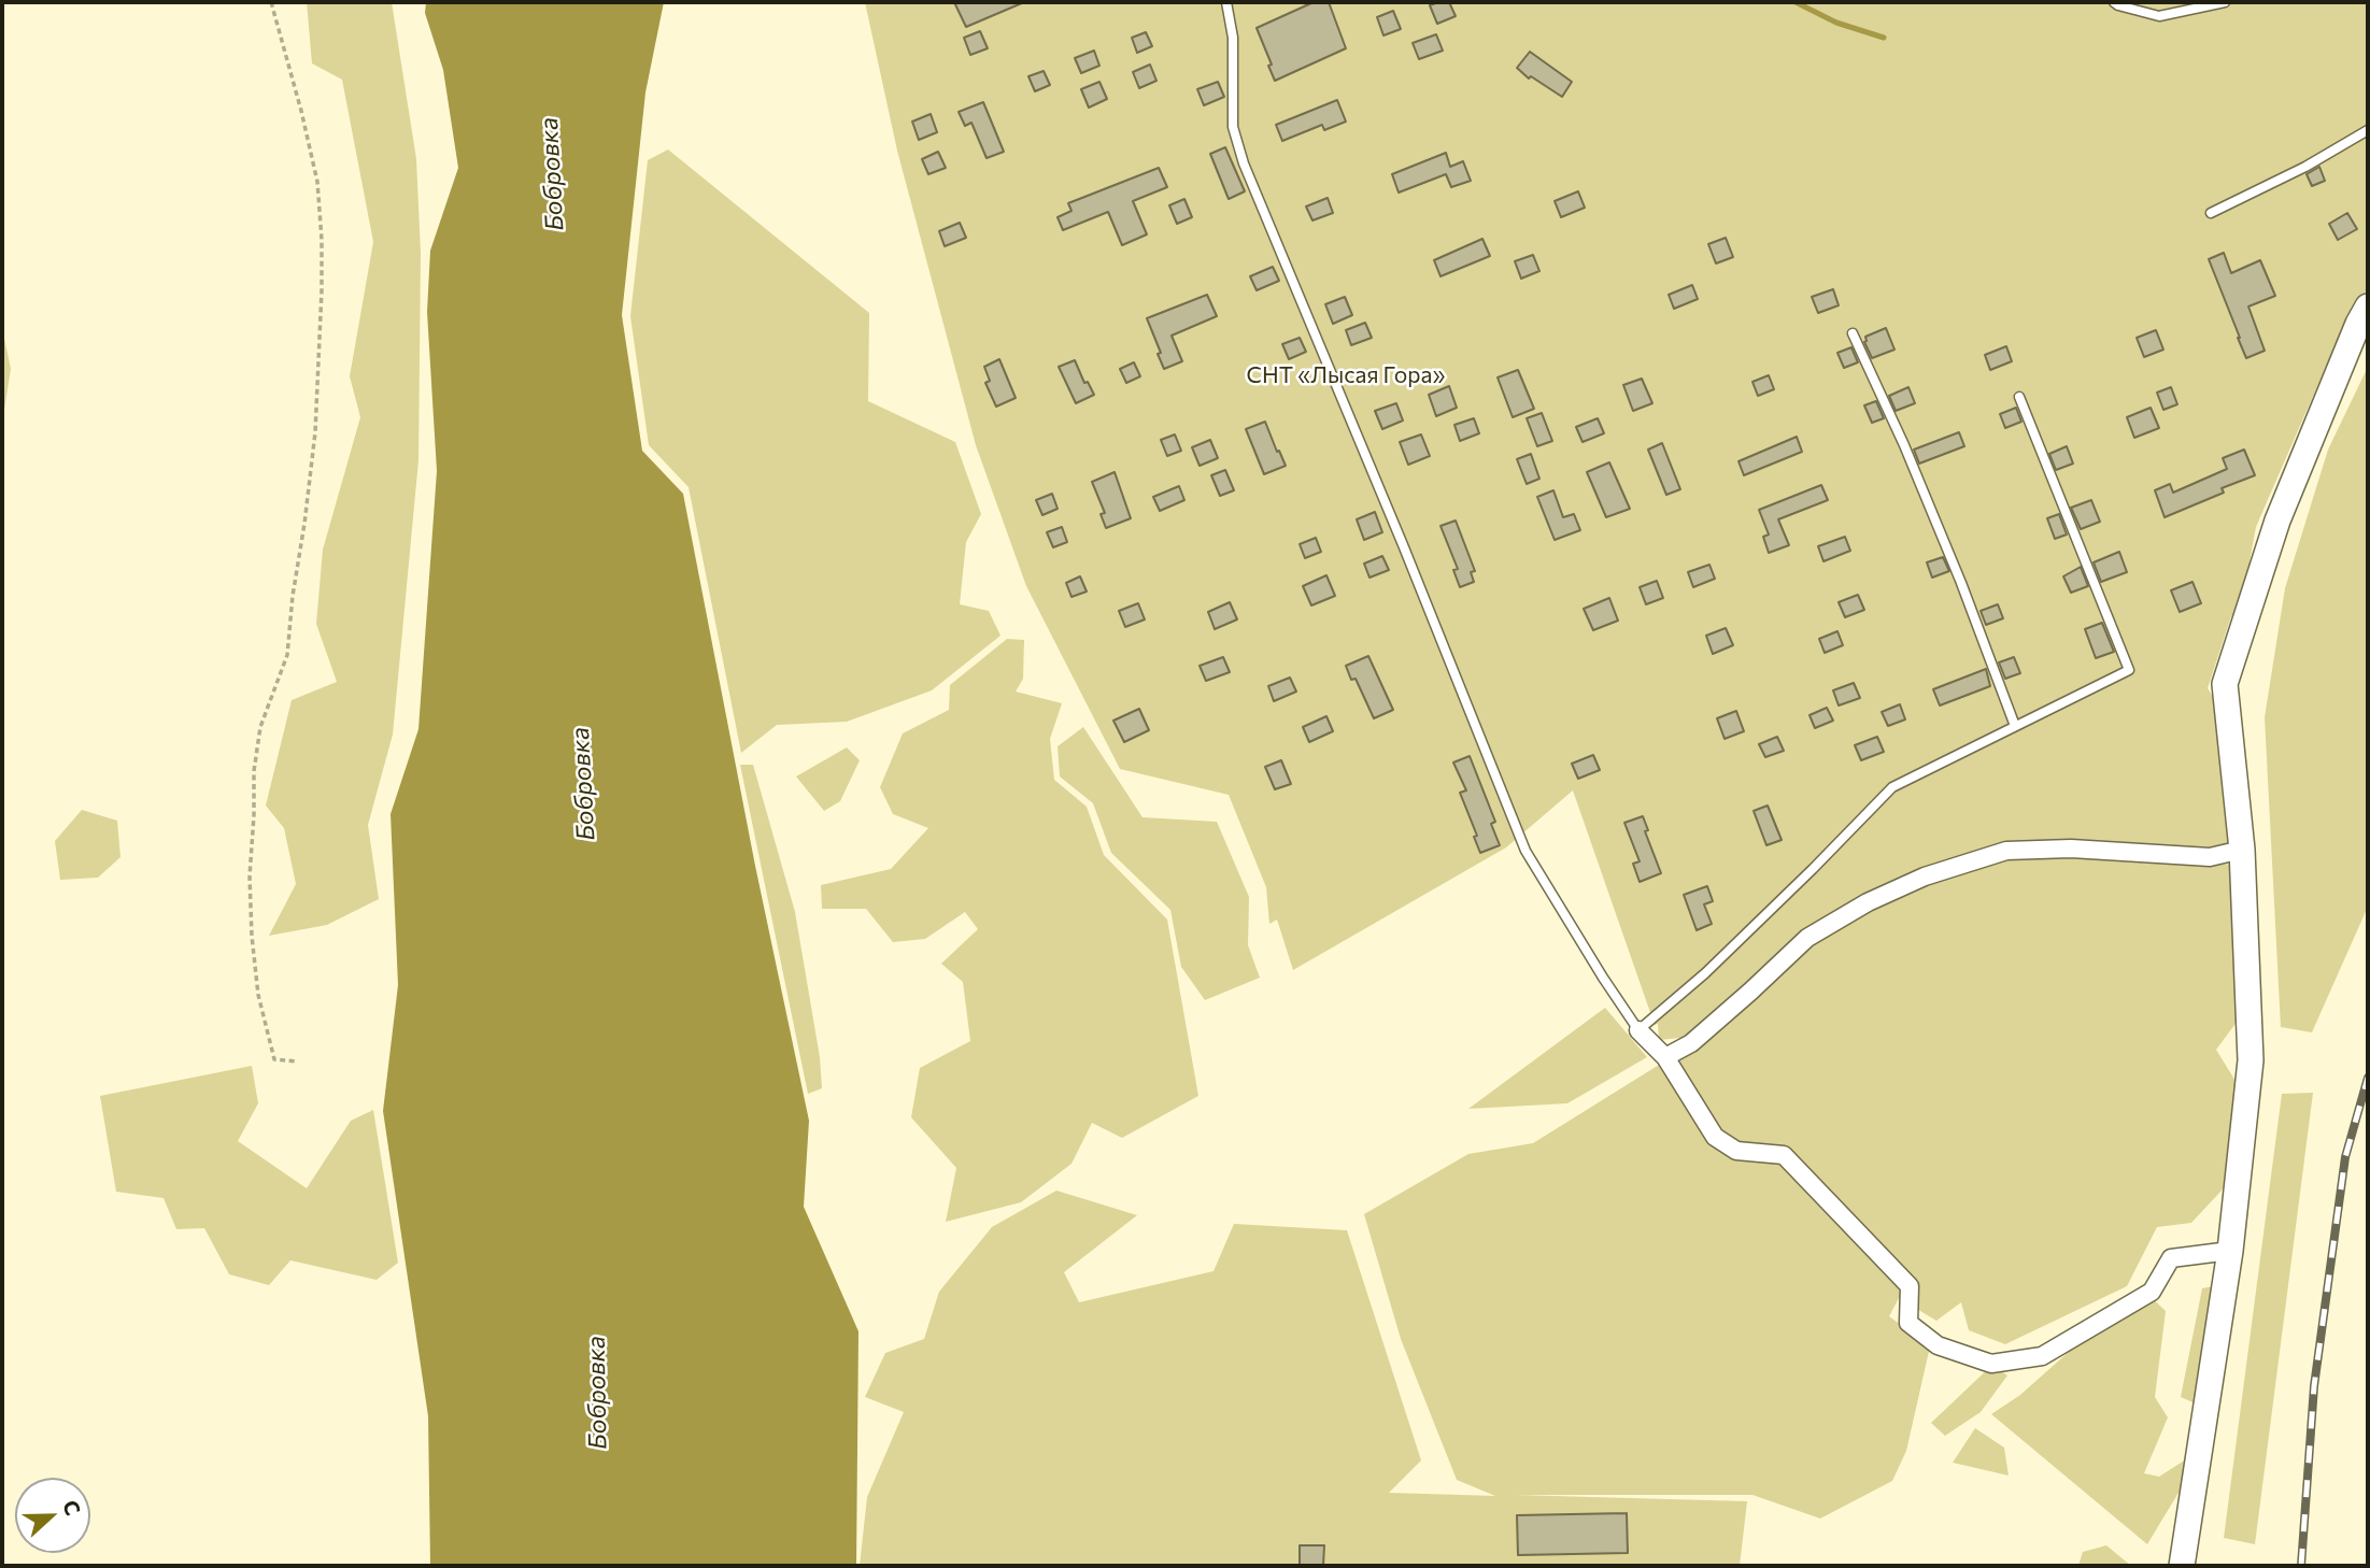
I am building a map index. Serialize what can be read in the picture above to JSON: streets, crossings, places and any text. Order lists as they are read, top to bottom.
{
  "water": ["Бобровка"],
  "parks": ["СНТ «Лысая Гора»"],
  "north": "right"
}
